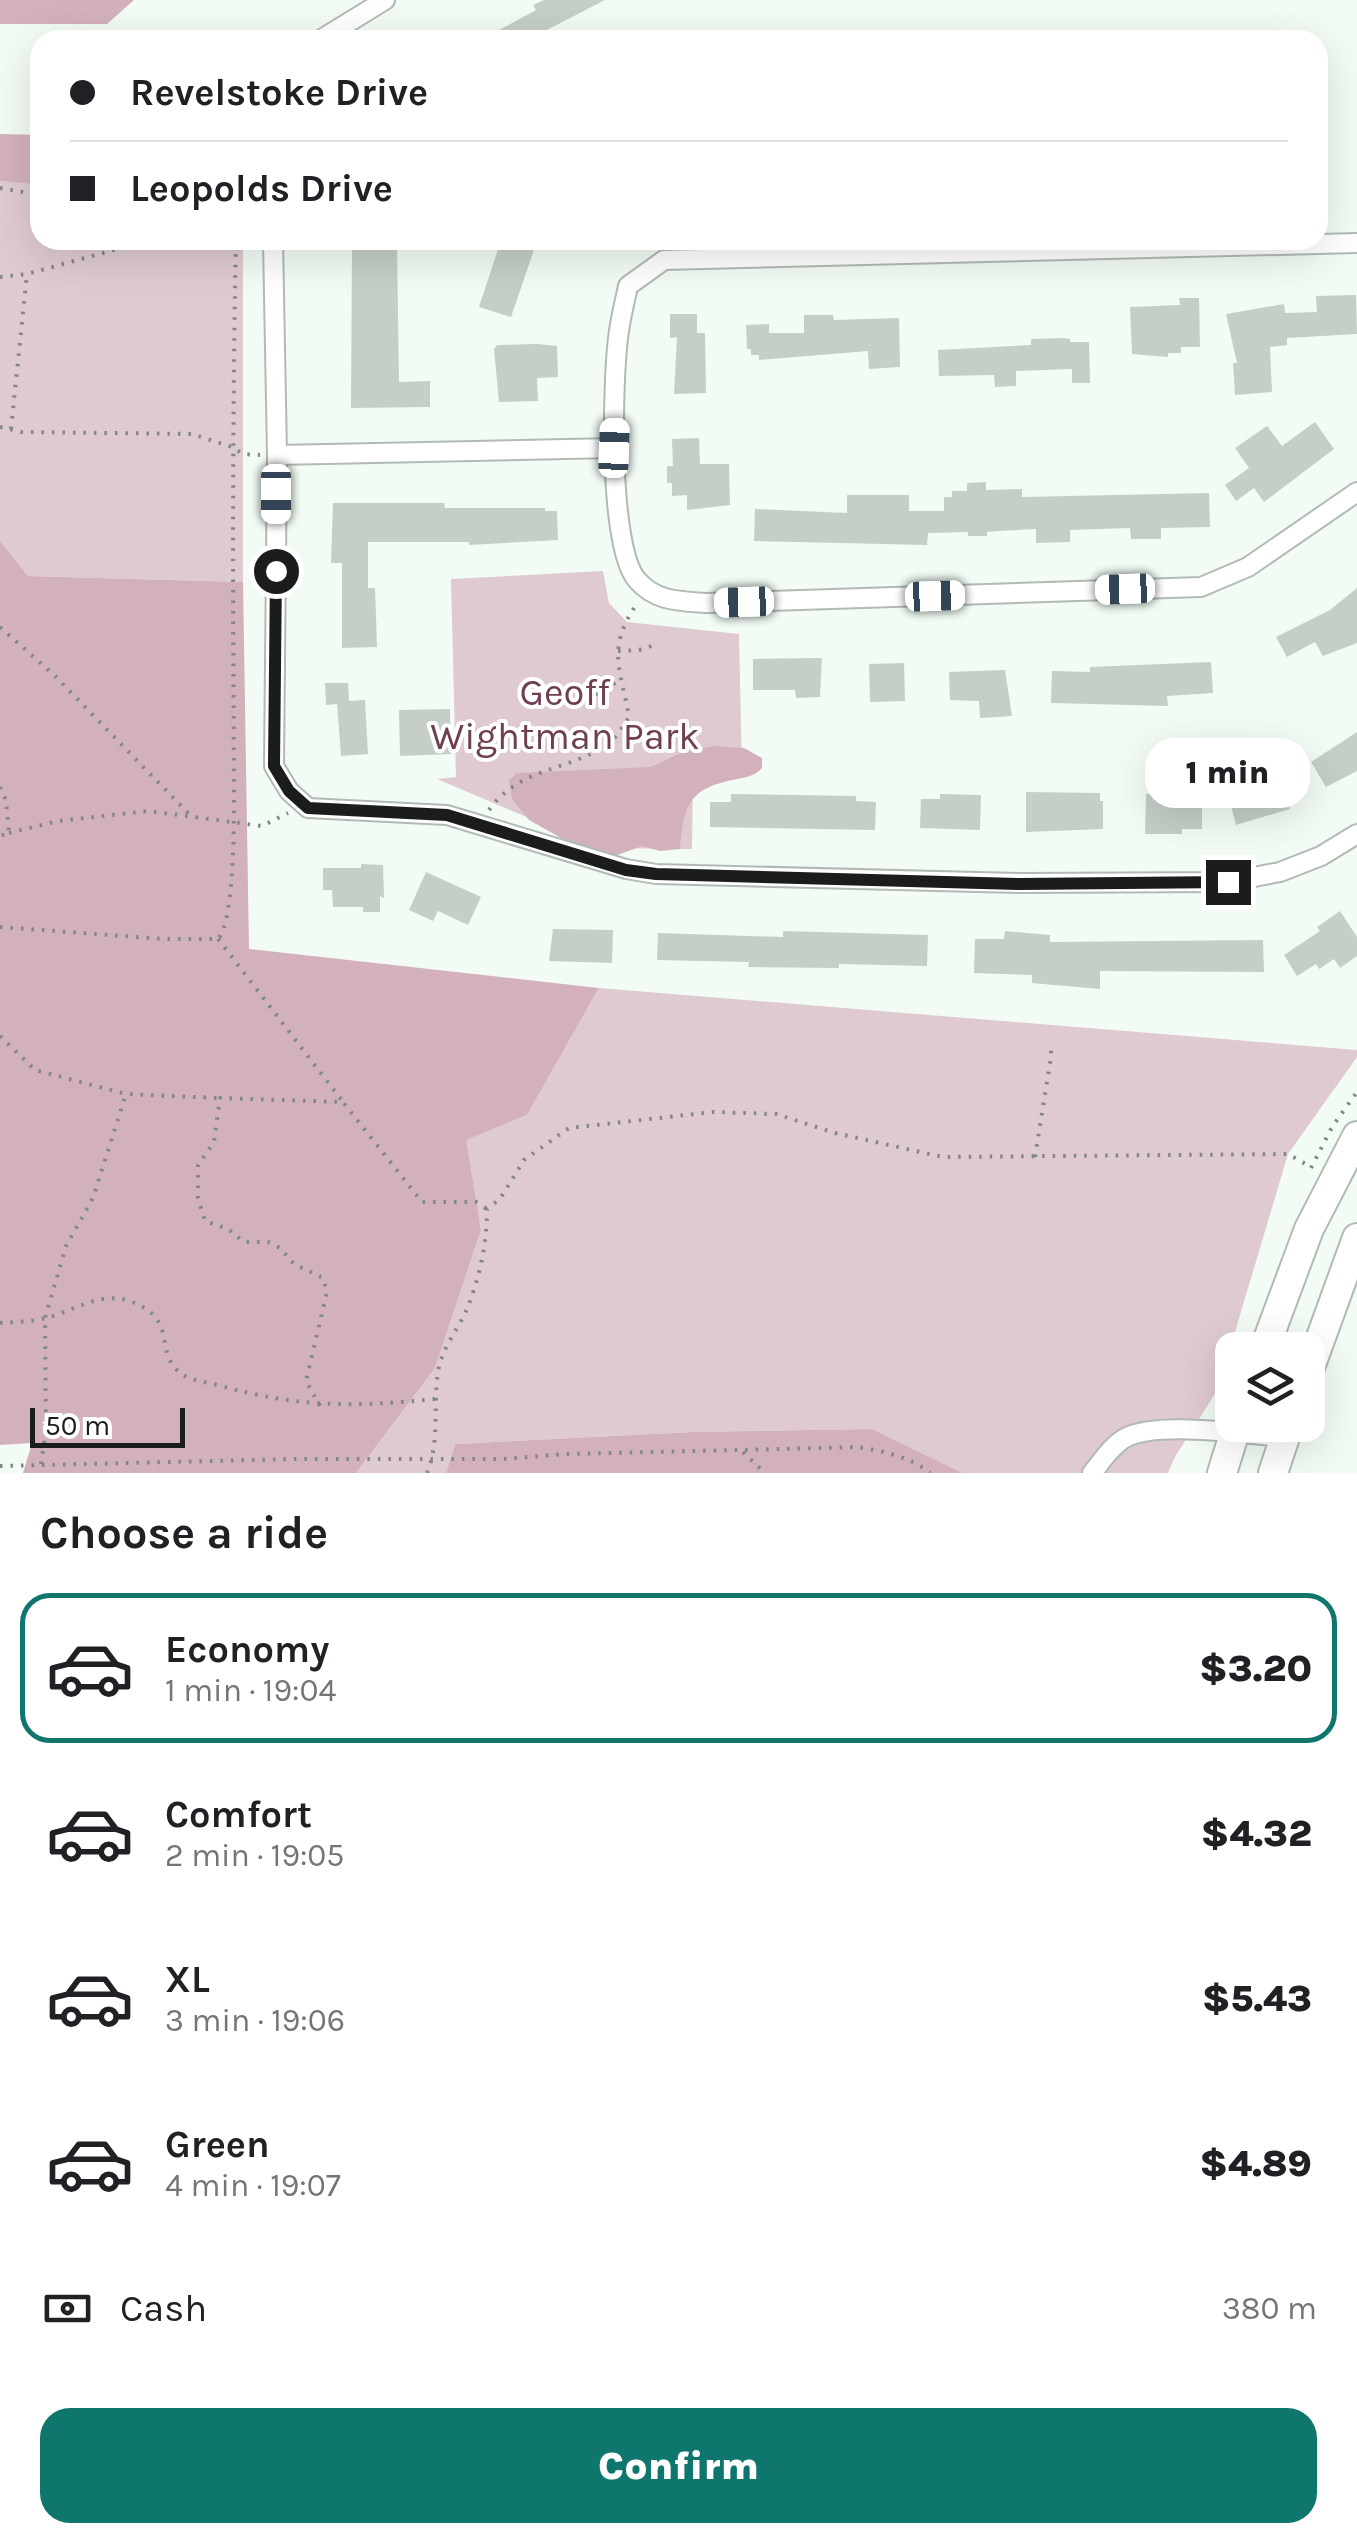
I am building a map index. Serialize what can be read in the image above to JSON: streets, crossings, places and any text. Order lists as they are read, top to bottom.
{
  "parks": ["Geoff Wightman Park"],
  "scale_bar": "50 m",
  "page": {
    "banner": ["Revelstoke Drive", "Leopolds Drive"],
    "bubble": "1 min",
    "scale": "50 m",
    "heading": "Choose a ride",
    "list": [
      {
        "name": "Economy",
        "note": "1 min · 19:04",
        "value": "$3.20"
      },
      {
        "name": "Comfort",
        "note": "2 min · 19:05",
        "value": "$4.32"
      },
      {
        "name": "XL",
        "note": "3 min · 19:06",
        "value": "$5.43"
      },
      {
        "name": "Green",
        "note": "4 min · 19:07",
        "value": "$4.89"
      }
    ],
    "pay": ["Cash", "380 m"],
    "buttons": "Confirm"
  }
}
